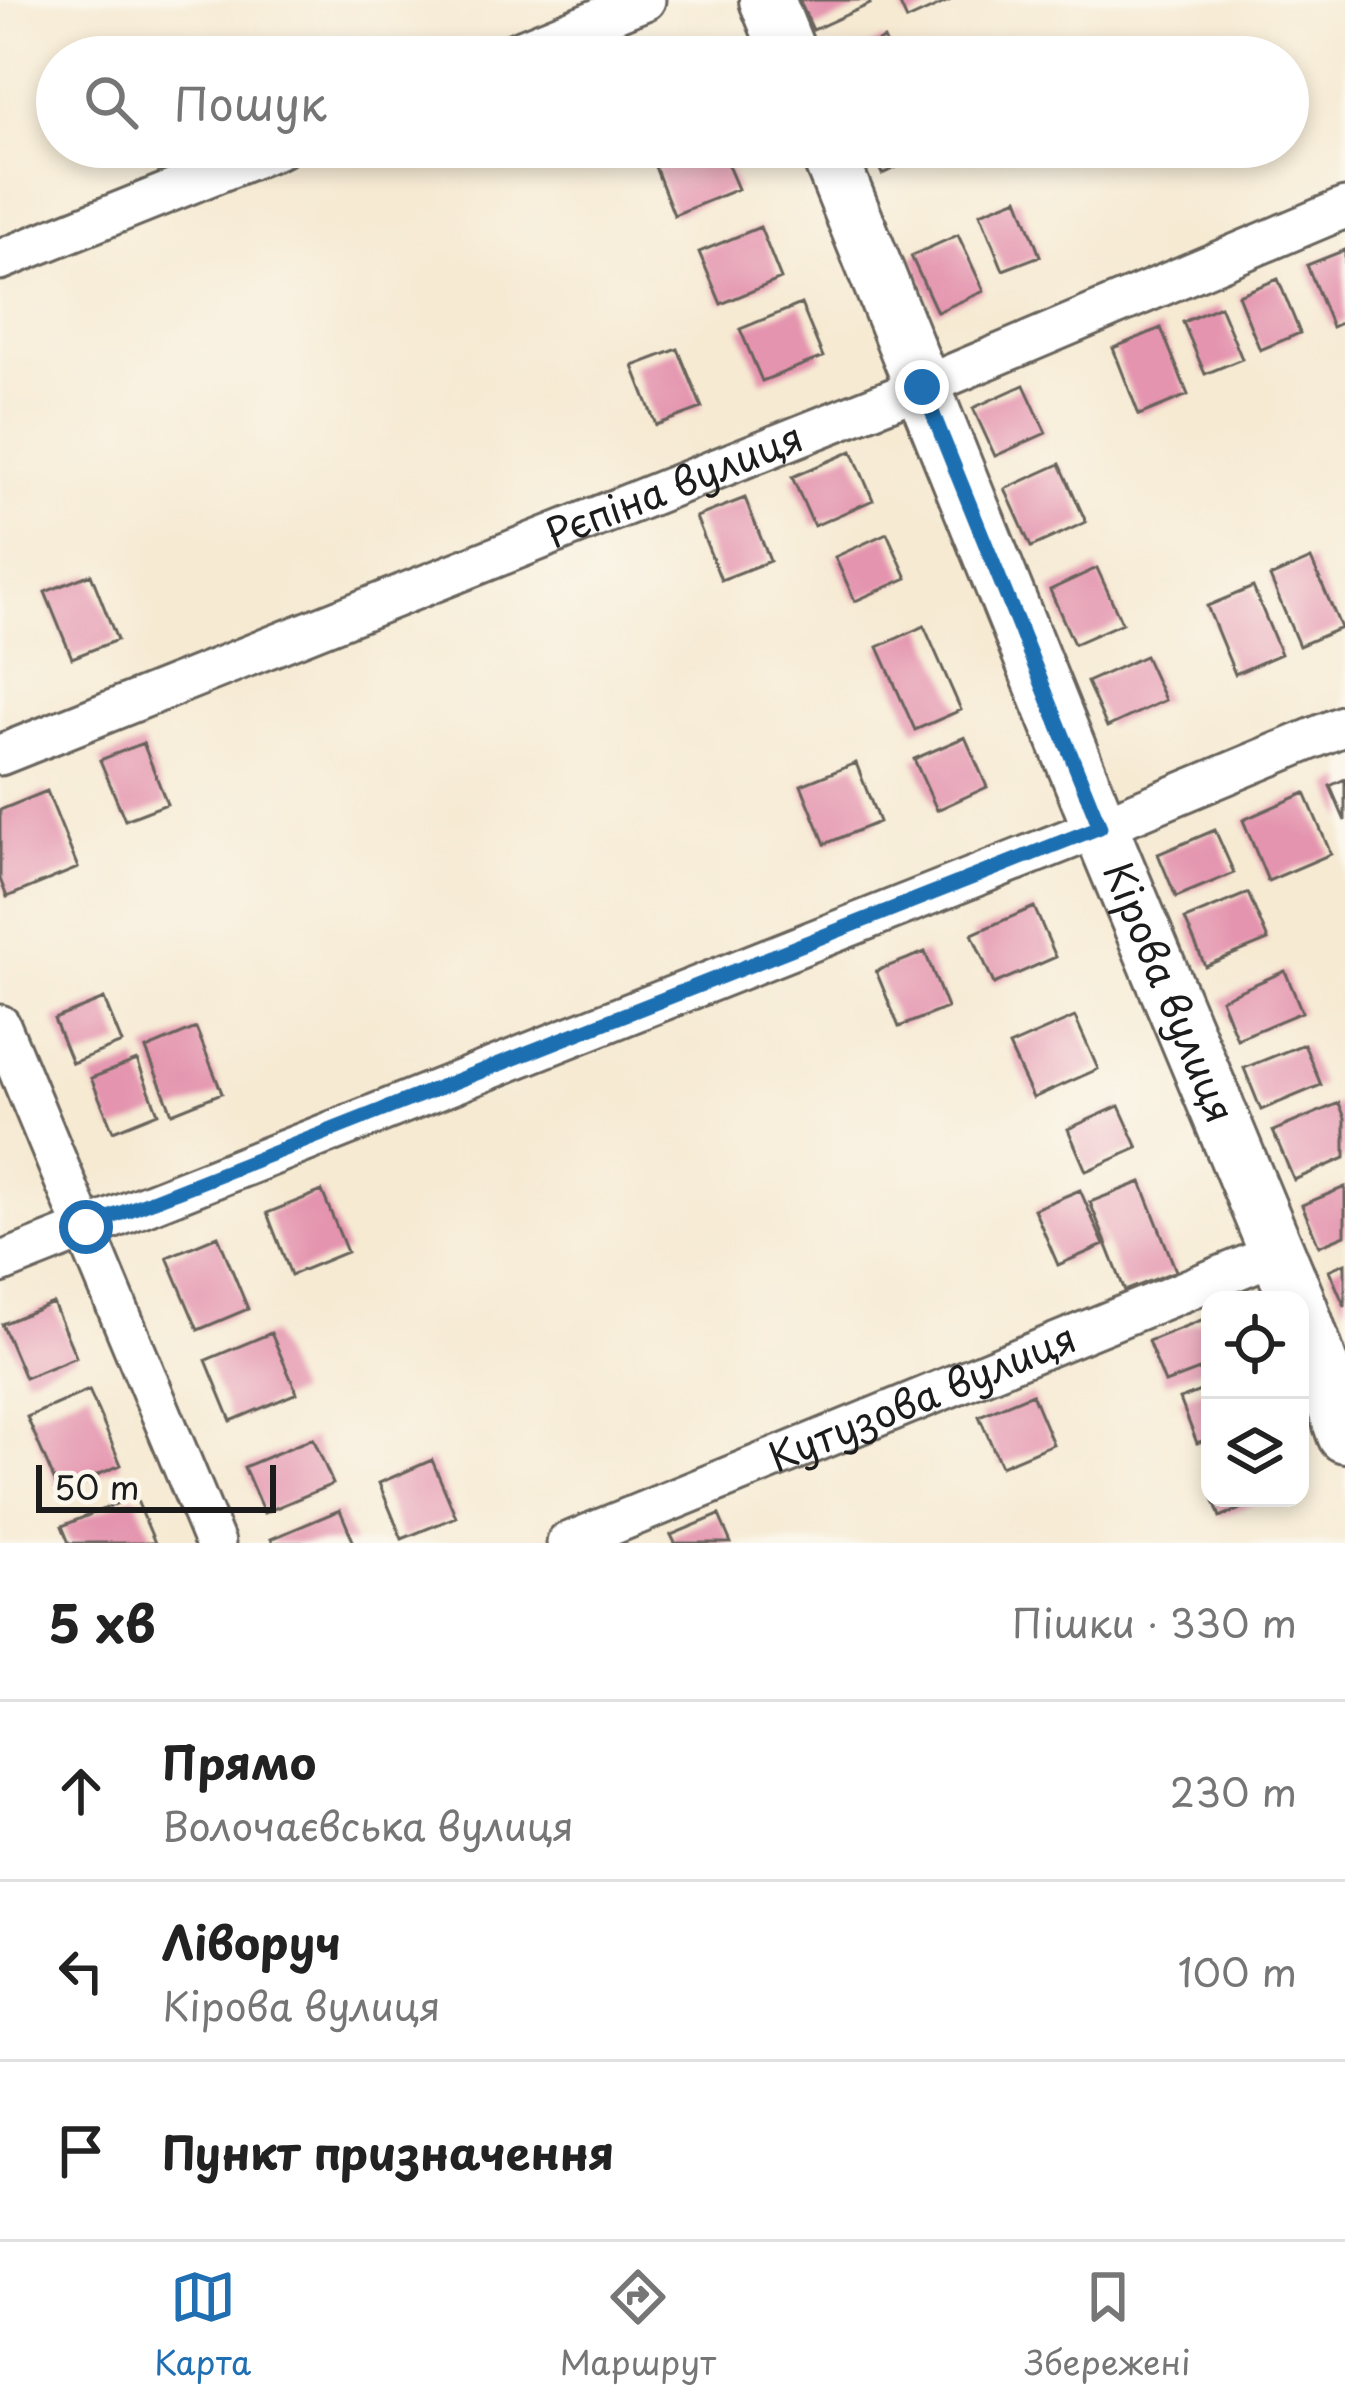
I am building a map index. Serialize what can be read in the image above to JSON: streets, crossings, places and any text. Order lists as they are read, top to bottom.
{
  "streets": {
    "main road": ["Кірова вулиця"],
    "street": ["Рєпіна вулиця", "Кутузова вулиця"]
  },
  "crossings": [
    ["Рєпіна вулиця", "Кірова вулиця"],
    ["Кірова вулиця", "Кутузова вулиця"]
  ],
  "scale_bar": "50 m",
  "page": {
    "search": "Пошук",
    "scale": "50 m",
    "heading": ["5 хв", "Пішки · 330 m"],
    "list": [
      ["Прямо", "Волочаєвська вулиця", "230 m"],
      ["Ліворуч", "Кірова вулиця", "100 m"],
      "Пункт призначення"
    ],
    "nav": ["Карта", "Маршрут", "Збережені"]
  }
}
